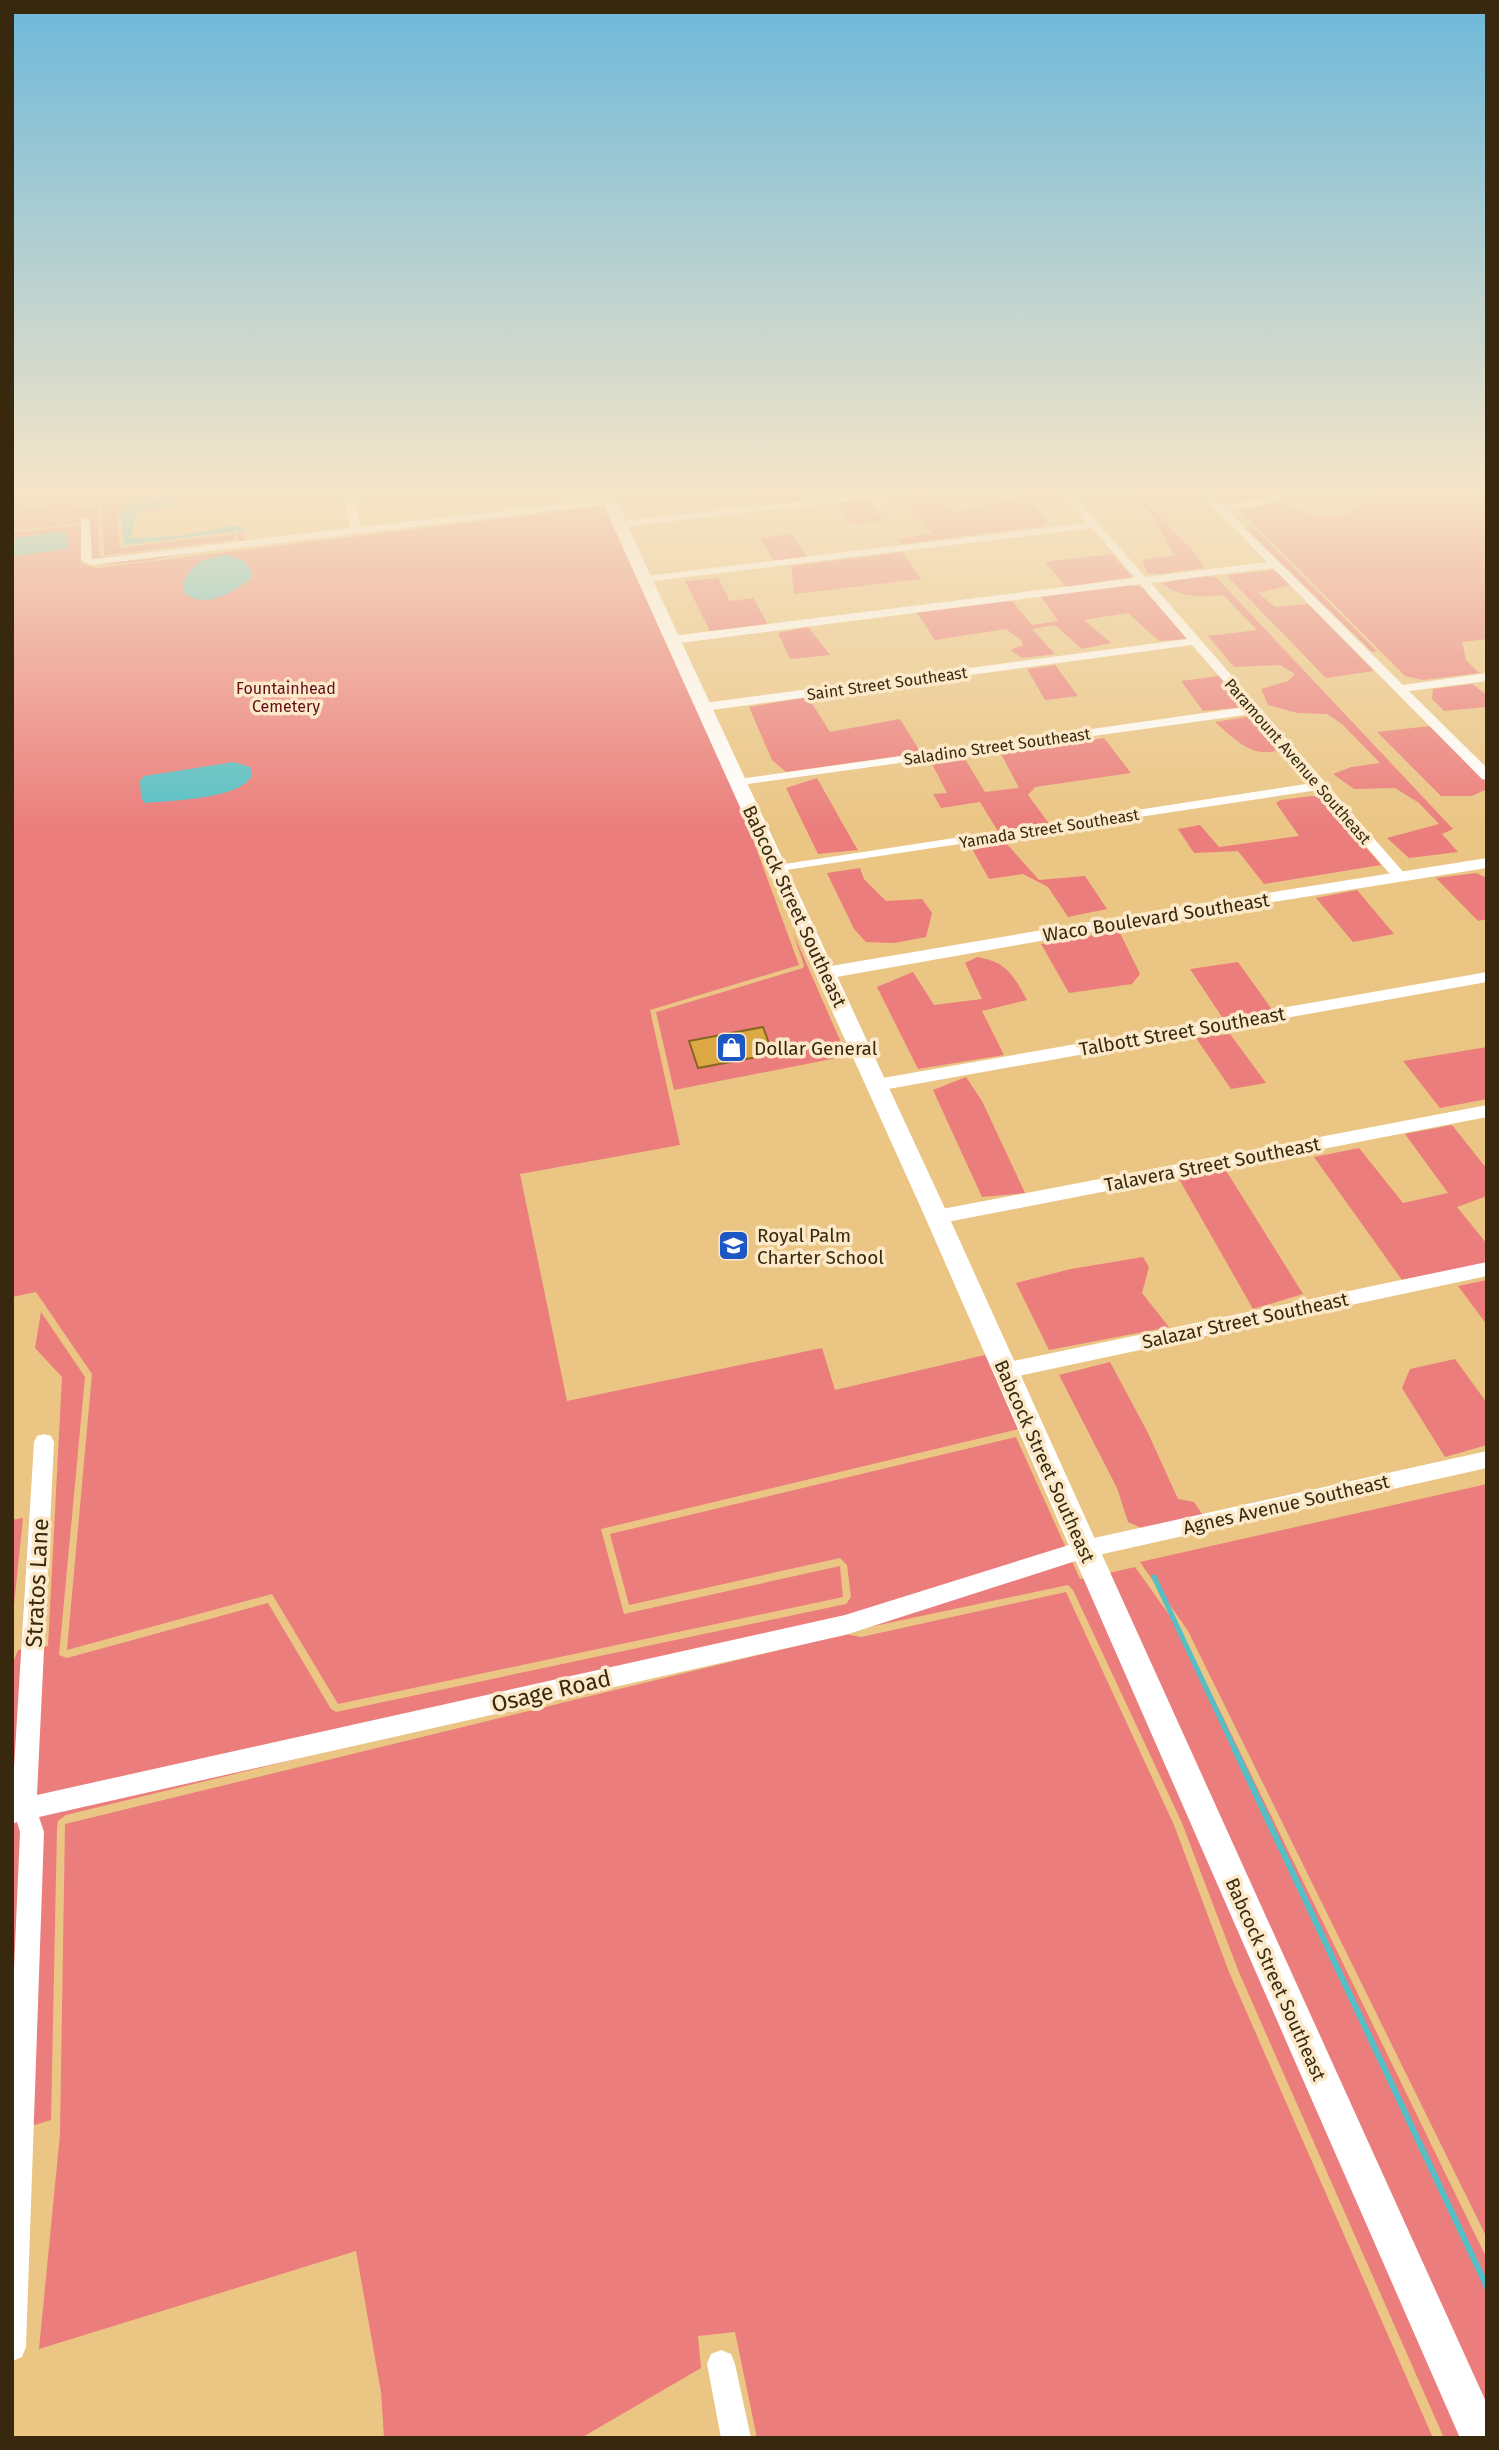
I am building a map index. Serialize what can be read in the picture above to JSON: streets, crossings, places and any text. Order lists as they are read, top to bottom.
{
  "streets": {
    "main road": ["Babcock Street Southeast"],
    "street": [
      "Saint Street Southeast",
      "Saladino Street Southeast",
      "Paramount Avenue Southeast",
      "Yamada Street Southeast",
      "Waco Boulevard Southeast",
      "Talbott Street Southeast",
      "Talavera Street Southeast",
      "Salazar Street Southeast",
      "Agnes Avenue Southeast",
      "Stratos Lane",
      "Osage Road"
    ]
  },
  "crossings": [
    ["Saint Street Southeast", "Paramount Avenue Southeast"],
    ["Saint Street Southeast", "Babcock Street Southeast"],
    ["Saladino Street Southeast", "Paramount Avenue Southeast"],
    ["Saladino Street Southeast", "Babcock Street Southeast"],
    ["Paramount Avenue Southeast", "Yamada Street Southeast"],
    ["Paramount Avenue Southeast", "Waco Boulevard Southeast"],
    ["Yamada Street Southeast", "Babcock Street Southeast"],
    ["Babcock Street Southeast", "Waco Boulevard Southeast"],
    ["Babcock Street Southeast", "Talbott Street Southeast"],
    ["Babcock Street Southeast", "Talavera Street Southeast"],
    ["Babcock Street Southeast", "Salazar Street Southeast"],
    ["Babcock Street Southeast", "Agnes Avenue Southeast"],
    ["Babcock Street Southeast", "Osage Road"],
    ["Agnes Avenue Southeast", "Osage Road"],
    ["Stratos Lane", "Osage Road"]
  ],
  "parks": ["Fountainhead Cemetery"],
  "places": {
    "shop": ["Dollar General"],
    "school or university": ["Royal Palm Charter School"]
  }
}
